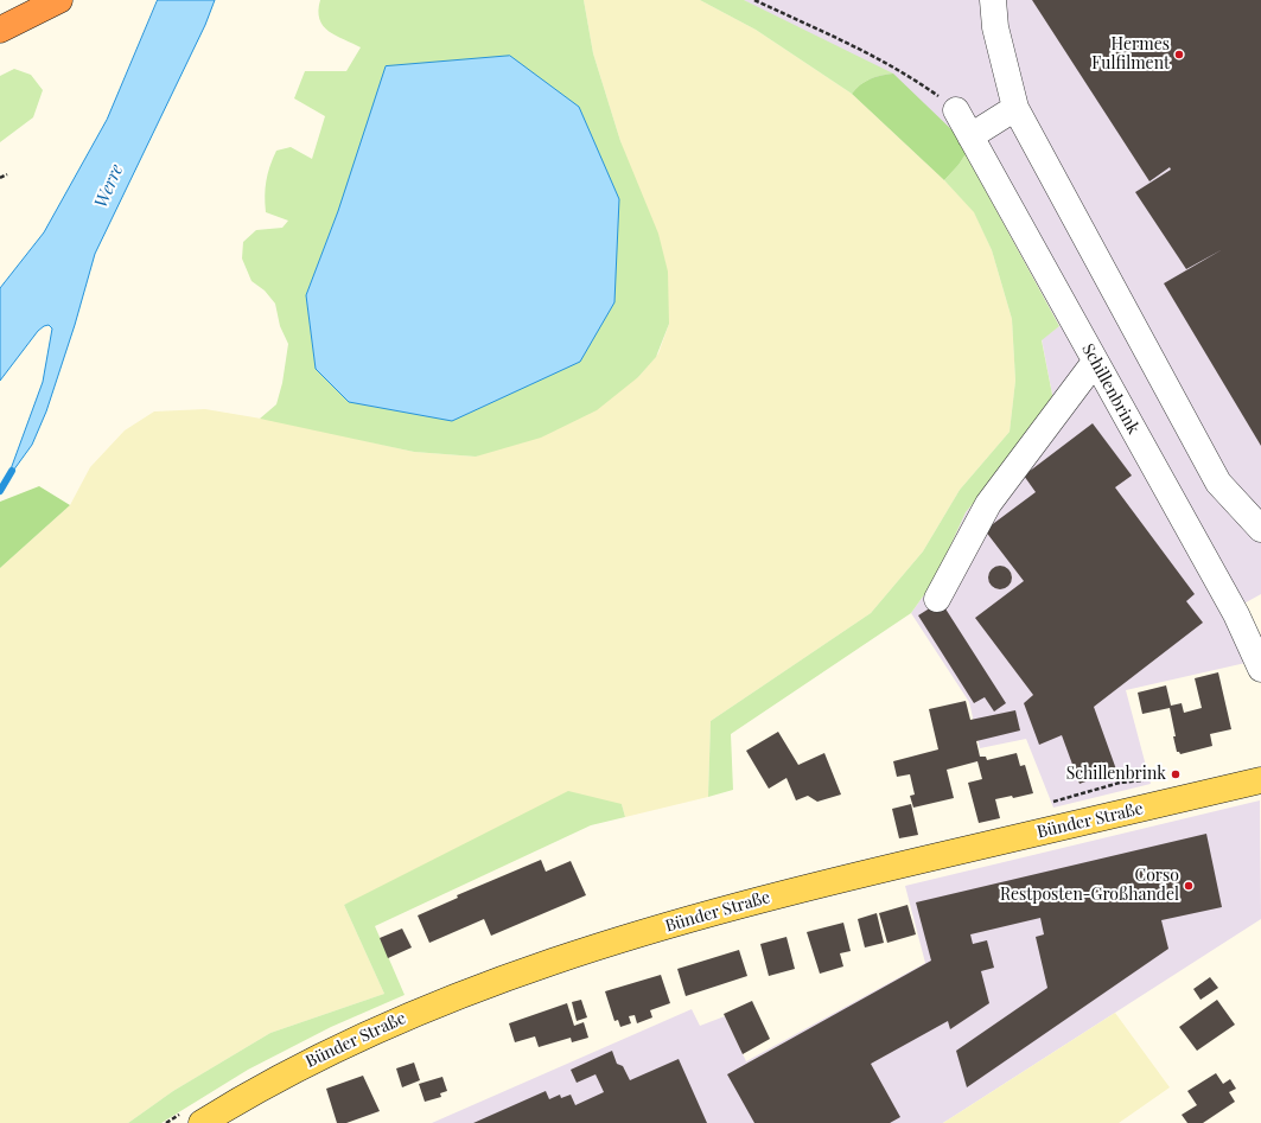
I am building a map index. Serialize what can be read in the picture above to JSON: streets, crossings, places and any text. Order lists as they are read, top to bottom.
{
  "streets": {
    "main road": ["Bünder Straße"],
    "street": ["Schillenbrink"]
  },
  "water": ["Werre"],
  "places": ["Hermes Fulfilment", "Schillenbrink", "Corso Restposten-Großhandel"]
}
